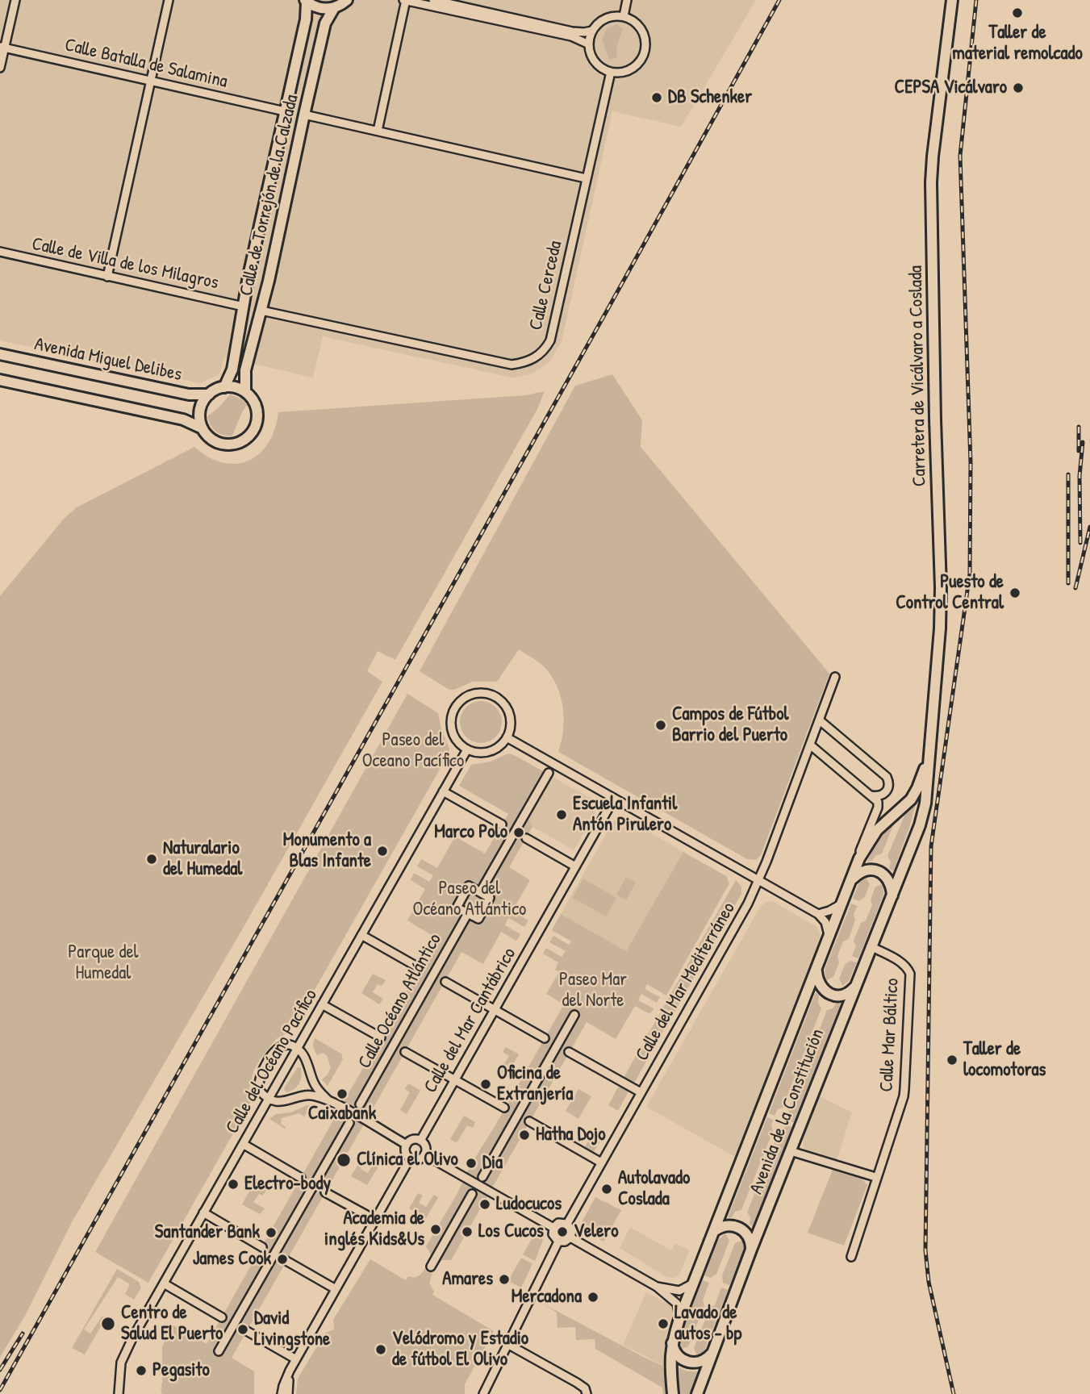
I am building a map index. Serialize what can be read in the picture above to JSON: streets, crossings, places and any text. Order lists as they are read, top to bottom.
{
  "streets": {
    "street": [
      "Calle Batalla de Salamina",
      "Calle de Torrejón de la Calzada",
      "Calle de Villa de los Milagros",
      "Calle Cerceda",
      "Avenida Miguel Delibes",
      "Carretera de Vicálvaro a Coslada",
      "Calle del Mar Mediterráneo",
      "Calle Océano Atlántico",
      "Calle del Mar Cantábrico",
      "Calle Mar Báltico",
      "Calle del Océano Pacífico",
      "Avenida de la Constitución"
    ]
  },
  "crossings": [
    ["Calle Batalla de Salamina", "Calle de Torrejón de la Calzada"],
    ["Calle de Torrejón de la Calzada", "Calle de Villa de los Milagros"],
    ["Calle de Torrejón de la Calzada", "Calle Cerceda"],
    ["Calle de Torrejón de la Calzada", "Avenida Miguel Delibes"],
    ["Carretera de Vicálvaro a Coslada", "Avenida de la Constitución"],
    ["Calle Mar Báltico", "Avenida de la Constitución"]
  ],
  "parks": [
    "Paseo del Oceano Pacífico",
    "Paseo del Océano Atlántico",
    "Parque del Humedal",
    "Paseo Mar del Norte"
  ],
  "places": [
    "Taller de material remolcado",
    "CEPSA Vicálvaro",
    "DB Schenker",
    "Puesto de Control Central",
    "Campos de Fútbol Barrio del Puerto",
    "Escuela Infantil Antón Pirulero",
    "Marco Polo",
    "Monumento a Blas Infante",
    "Naturalario del Humedal",
    "Taller de locomotoras",
    "Oficina de Extranjería",
    "Caixabank",
    "Hatha Dojo",
    "Clínica el Olivo",
    "Dia",
    "Electro-body",
    "Autolavado Coslada",
    "Ludocucos",
    "Academia de inglés Kids&Us",
    "Los Cucos",
    "Velero",
    "Santander Bank",
    "James Cook",
    "Amares",
    "Mercadona",
    "Centro de Salud El Puerto",
    "Lavado de autos - bp",
    "David Livingstone",
    "Velódromo y Estadio de fútbol El Olivo",
    "Pegasito"
  ]
}
